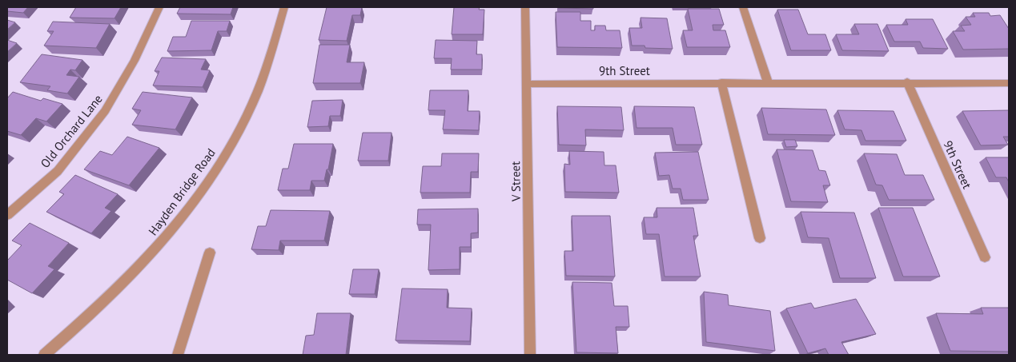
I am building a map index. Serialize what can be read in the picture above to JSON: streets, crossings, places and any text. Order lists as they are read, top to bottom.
{
  "streets": {
    "street": [
      "9th Street",
      "Old Orchard Lane",
      "V Street",
      "Hayden Bridge Road"
    ]
  },
  "crossings": [
    ["9th Street", "V Street"]
  ]
}
